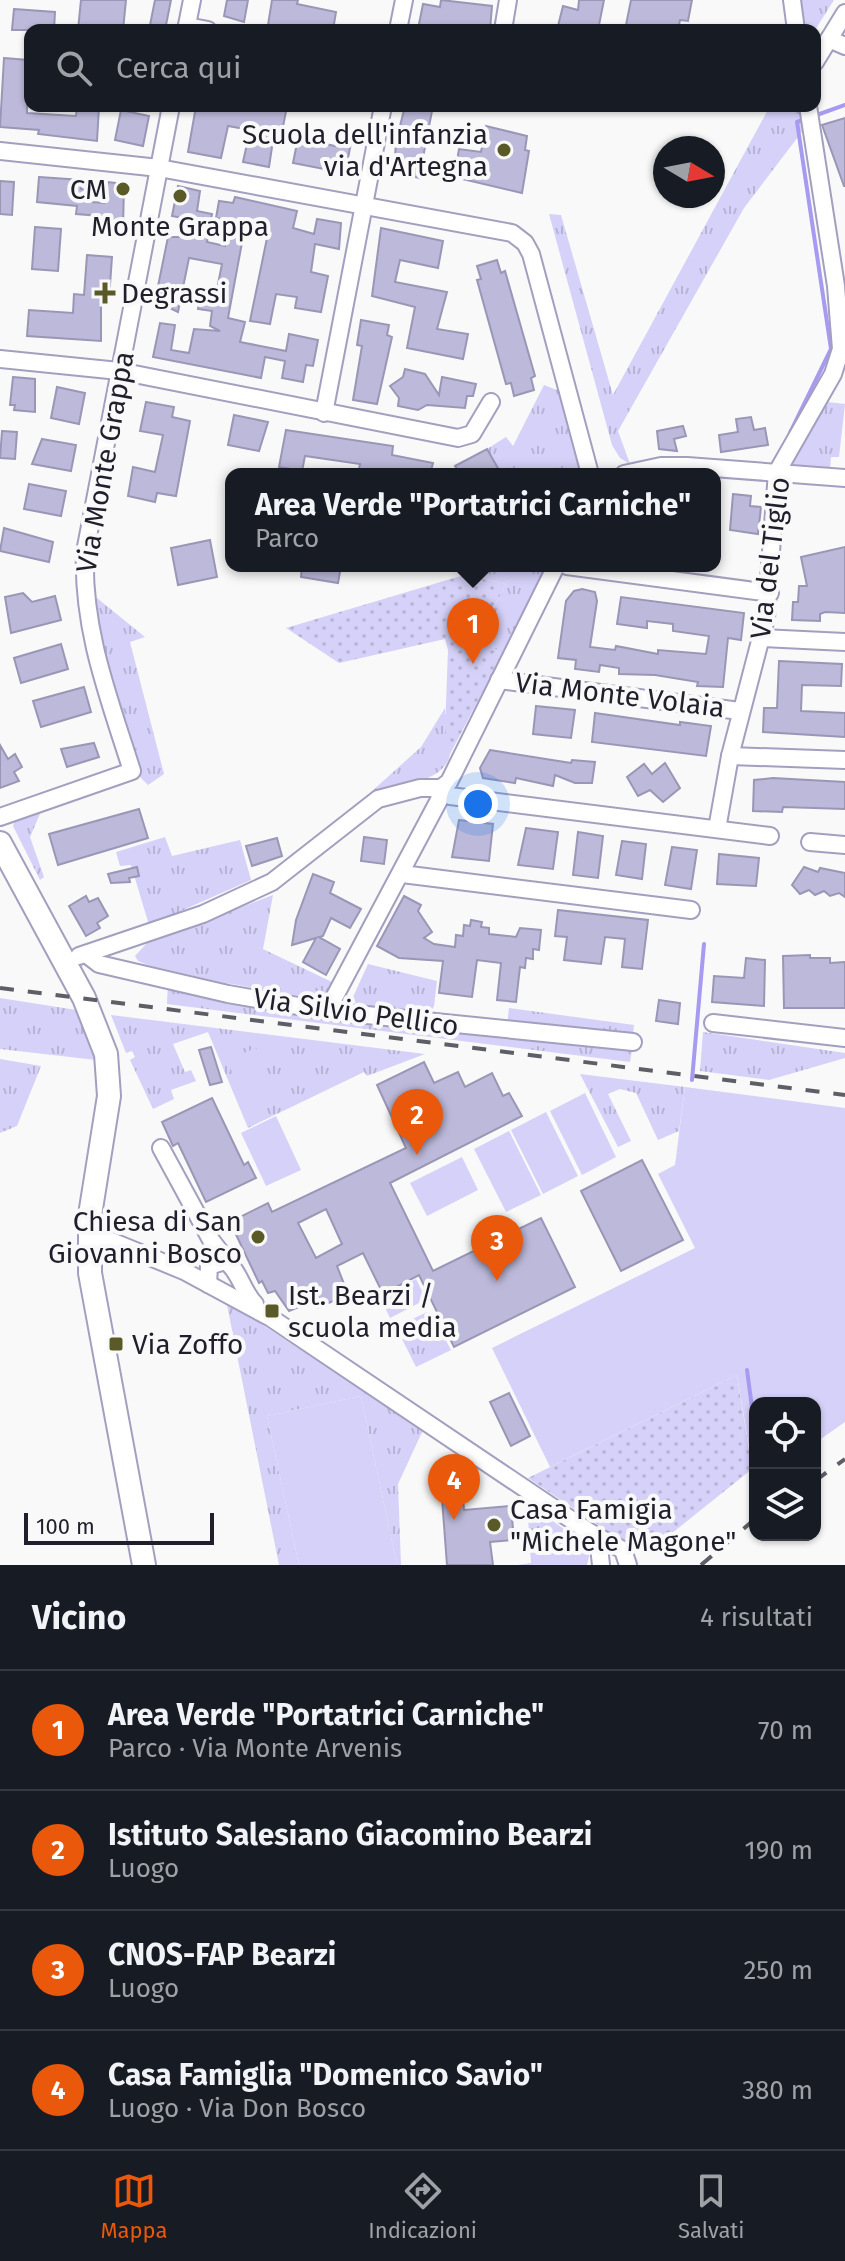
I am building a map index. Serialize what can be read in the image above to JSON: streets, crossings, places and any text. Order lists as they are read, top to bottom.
{
  "streets": {
    "street": [
      "Via Monte Grappa",
      "Via del Tiglio",
      "Via Monte Volaia",
      "Via Silvio Pellico"
    ]
  },
  "crossings": [
    ["Via del Tiglio", "Via Monte Volaia"]
  ],
  "places": {
    "other": [
      "Scuola dell'infanzia via d'Artegna",
      "CM",
      "Monte Grappa",
      "Chiesa di San Giovanni Bosco",
      "Casa Famigia \"Michele Magone\""
    ],
    "health": ["Degrassi"],
    "transit": ["Ist. Bearzi / scuola media", "Via Zoffo"]
  },
  "scale_bar": "100 m",
  "north": "right",
  "page": {
    "search": "Cerca qui",
    "popup": ["Area Verde \"Portatrici Carniche\"", "Parco"],
    "pins": [
      "1",
      "2",
      "3",
      "4"
    ],
    "scale": "100 m",
    "heading": ["Vicino", "4 risultati"],
    "list": [
      {
        "mark": "1",
        "name": "Area Verde \"Portatrici Carniche\"",
        "note": "Parco · Via Monte Arvenis",
        "value": "70 m"
      },
      {
        "mark": "2",
        "name": "Istituto Salesiano Giacomino Bearzi",
        "note": "Luogo",
        "value": "190 m"
      },
      {
        "mark": "3",
        "name": "CNOS-FAP Bearzi",
        "note": "Luogo",
        "value": "250 m"
      },
      {
        "mark": "4",
        "name": "Casa Famiglia \"Domenico Savio\"",
        "note": "Luogo · Via Don Bosco",
        "value": "380 m"
      }
    ],
    "nav": ["Mappa", "Indicazioni", "Salvati"]
  }
}
